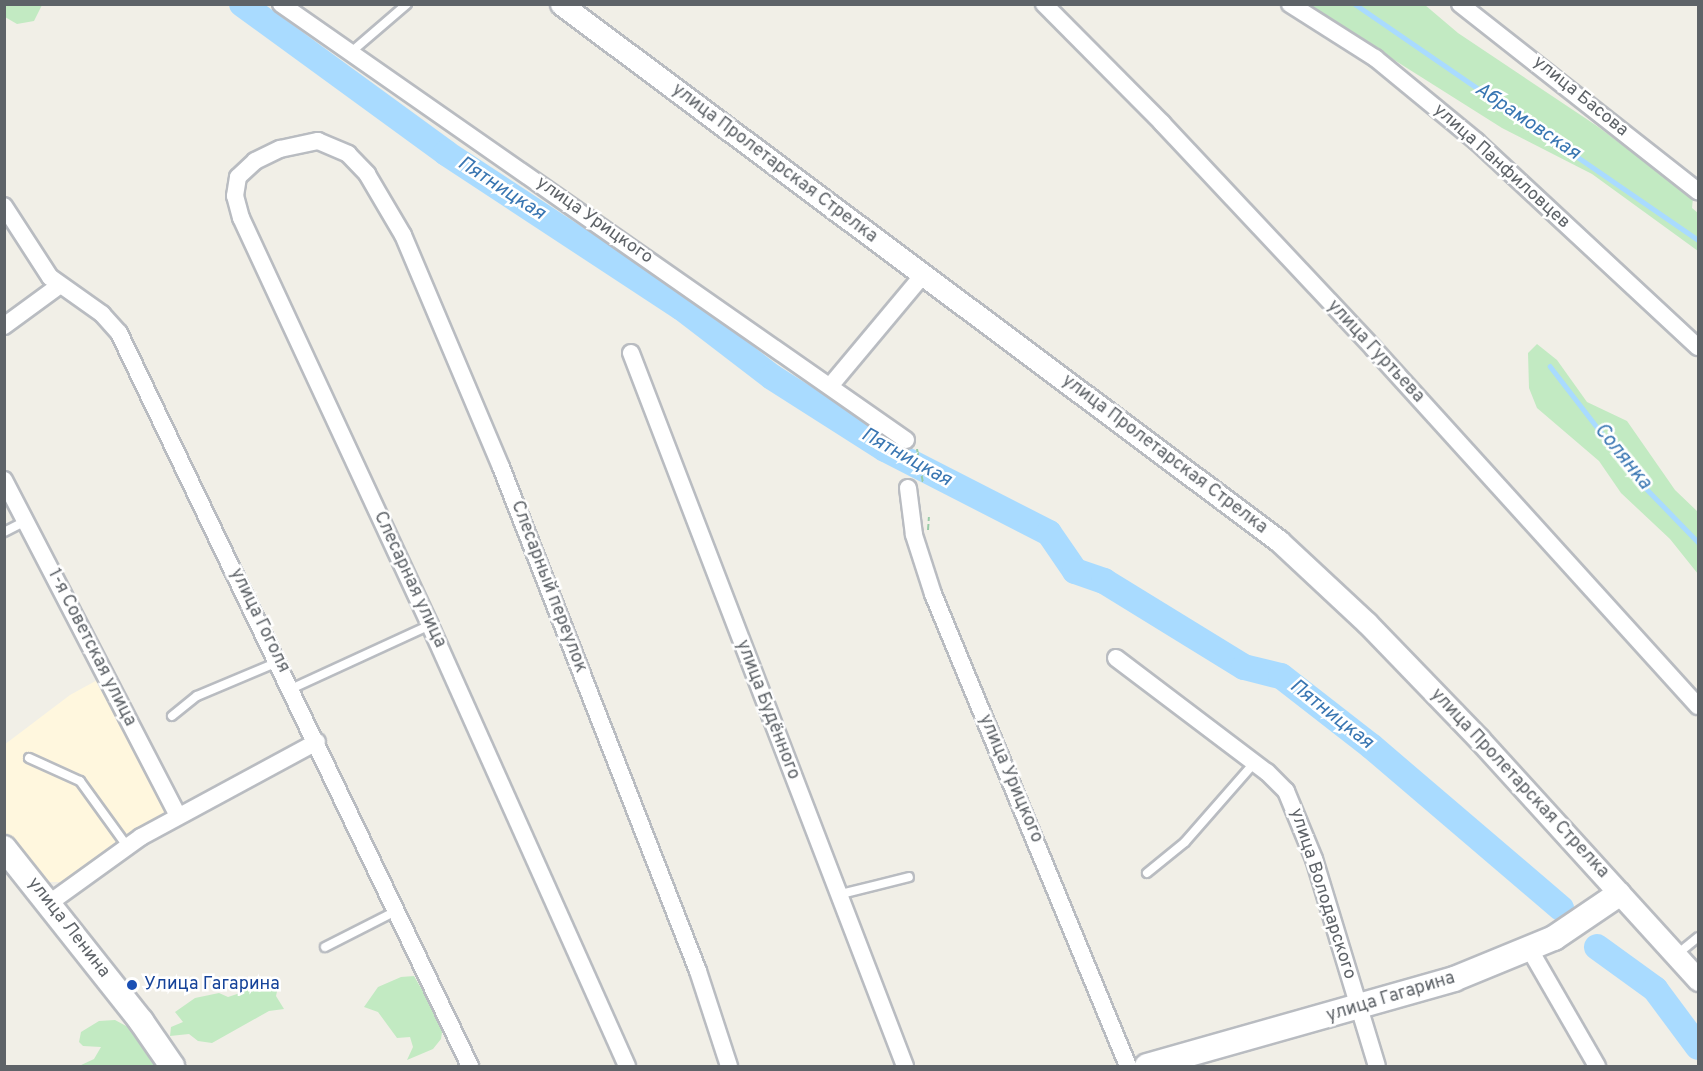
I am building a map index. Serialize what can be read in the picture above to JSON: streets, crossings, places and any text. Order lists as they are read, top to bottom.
{
  "streets": {
    "main road": ["улица Ленина", "улица Гагарина"],
    "street": [
      "улица Басова",
      "улица Пролетарская Стрелка",
      "улица Панфиловцев",
      "улица Урицкого",
      "улица Гуртьева",
      "Слесарная улица",
      "Слесарный переулок",
      "улица Гоголя",
      "1-я Советская улица",
      "улица Будённого",
      "улица Володарского"
    ]
  },
  "crossings": [
    ["улица Пролетарская Стрелка", "улица Гагарина"],
    ["Слесарная улица", "Слесарный переулок"],
    ["улица Володарского", "улица Гагарина"]
  ],
  "water": ["Абрамовская", "Пятницкая", "Солянка"],
  "places": ["Улица Гагарина"]
}
